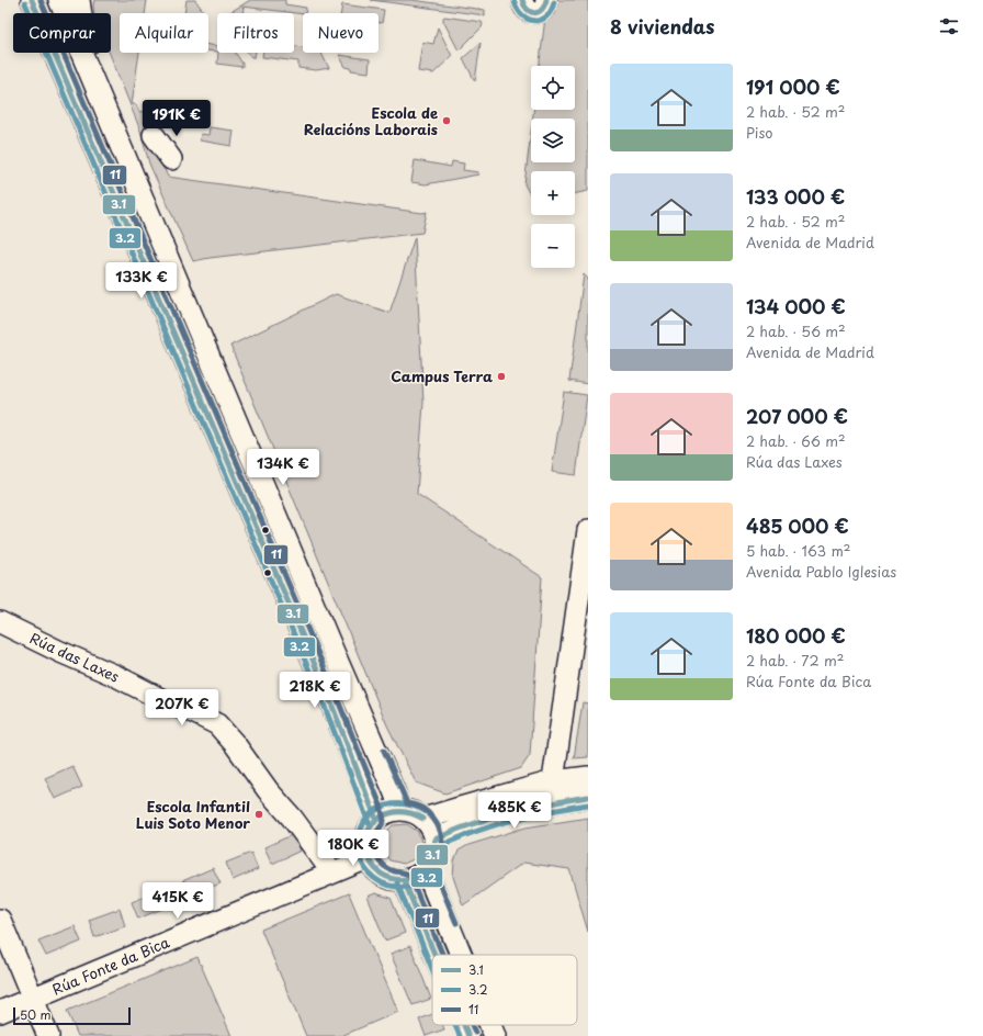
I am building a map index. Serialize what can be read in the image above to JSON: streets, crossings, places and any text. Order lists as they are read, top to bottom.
{
  "streets": {
    "street": ["Rúa das Laxes", "Rúa Fonte da Bica"]
  },
  "crossings": [
    ["Rúa das Laxes", "Rúa Fonte da Bica"]
  ],
  "places": ["Escola de Relacións Laborais", "Campus Terra", "Escola Infantil Luis Soto Menor"],
  "lines": ["transit line 3.1", "transit line 11", "transit line 3.2"],
  "legend": ["3.1", "3.2", "11"],
  "scale_bar": "50 m",
  "page": {
    "heading": "8 viviendas",
    "chip": [
      "Comprar",
      "Alquilar",
      "Filtros",
      "Nuevo"
    ],
    "list": [
      {
        "name": "191 000 €",
        "note": "2 hab. · 52 m² · Piso"
      },
      {
        "name": "133 000 €",
        "note": "2 hab. · 52 m² · Avenida de Madrid"
      },
      {
        "name": "134 000 €",
        "note": "2 hab. · 56 m² · Avenida de Madrid"
      },
      {
        "name": "207 000 €",
        "note": "2 hab. · 66 m² · Rúa das Laxes"
      },
      {
        "name": "485 000 €",
        "note": "5 hab. · 163 m² · Avenida Pablo Iglesias"
      },
      {
        "name": "180 000 €",
        "note": "2 hab. · 72 m² · Rúa Fonte da Bica"
      }
    ],
    "map_buttons": ["+", "−"],
    "price": [
      "191K €",
      "133K €",
      "134K €",
      "218K €",
      "207K €",
      "485K €",
      "180K €",
      "415K €"
    ],
    "scale": "50 m"
  }
}
